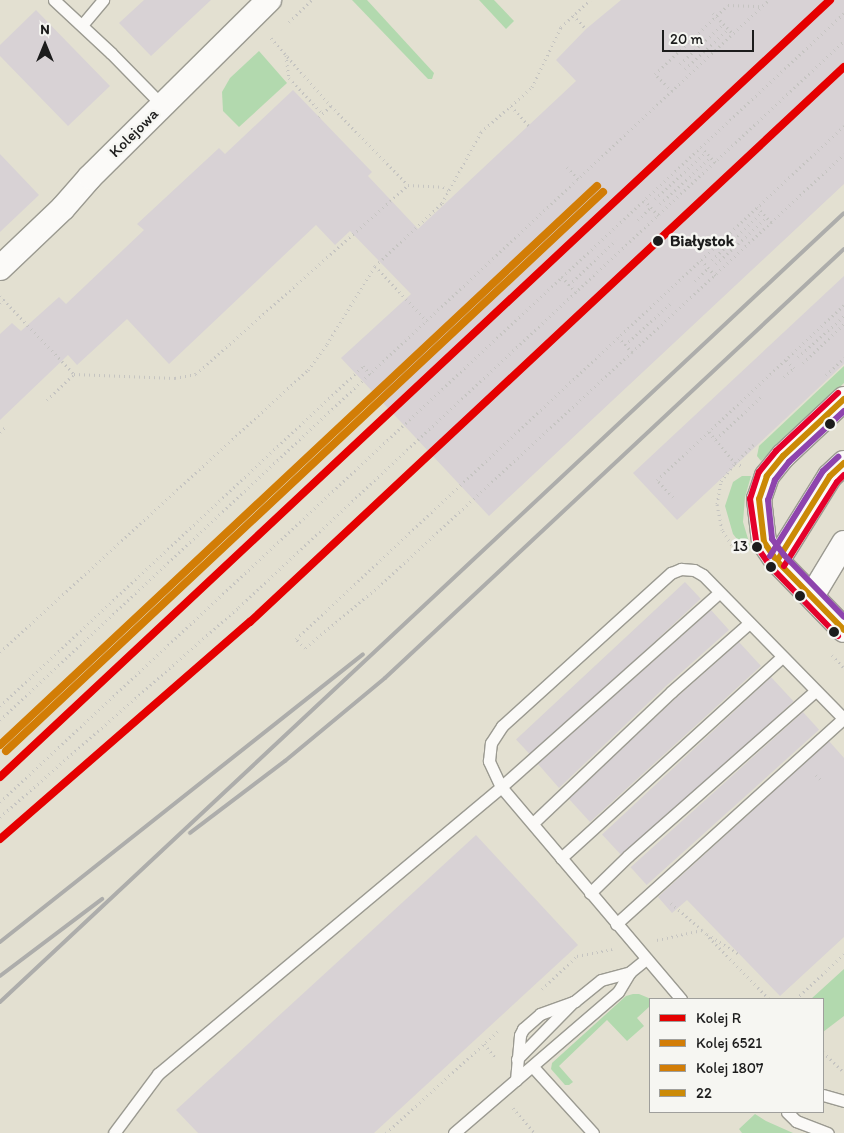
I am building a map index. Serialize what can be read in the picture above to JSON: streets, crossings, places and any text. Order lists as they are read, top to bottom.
{
  "streets": {
    "street": ["Kolejowa"]
  },
  "places": ["Białystok", "13"],
  "lines": [
    "rail line R",
    "rail line 6521",
    "rail line 1807",
    "transit line 22"
  ],
  "legend": [
    "Kolej R",
    "Kolej 6521",
    "Kolej 1807",
    "22"
  ],
  "scale_bar": "20 m",
  "north": "top"
}
